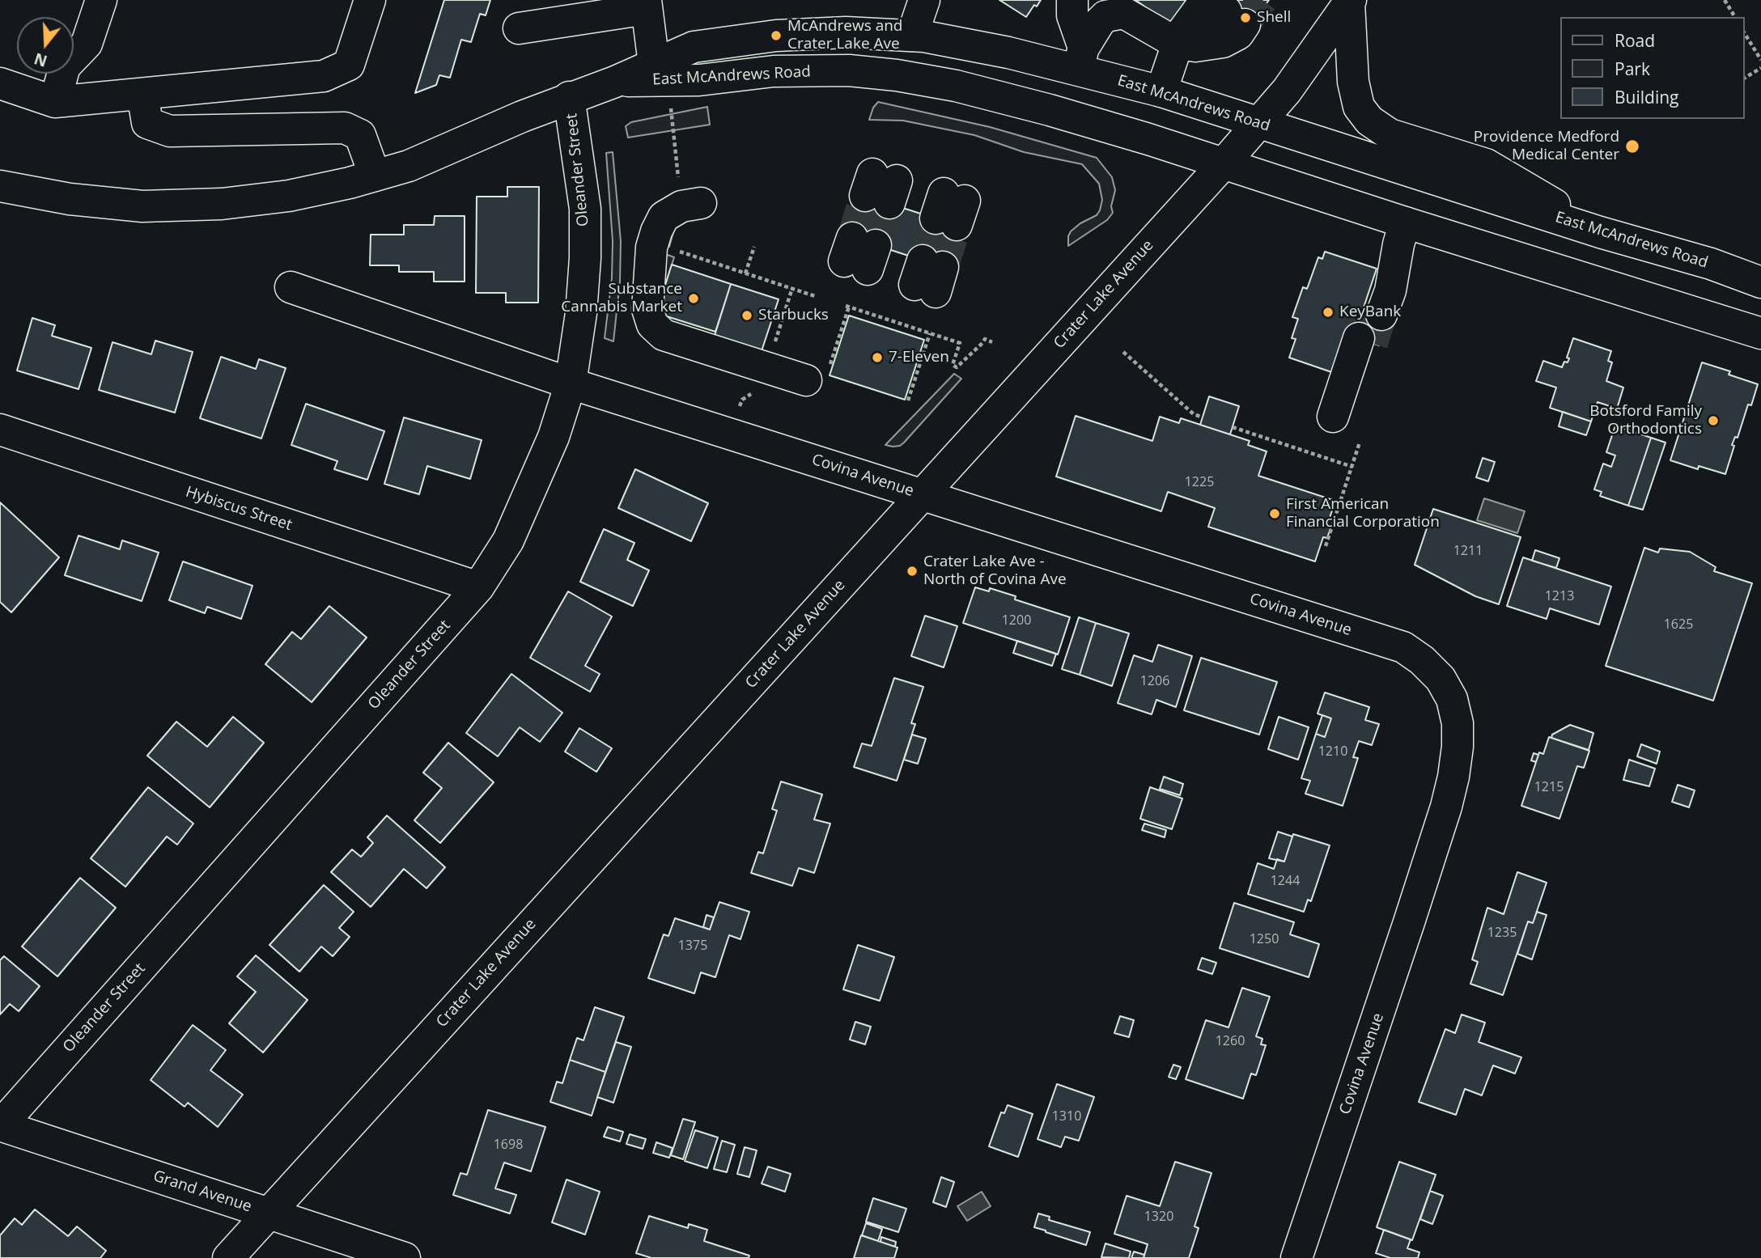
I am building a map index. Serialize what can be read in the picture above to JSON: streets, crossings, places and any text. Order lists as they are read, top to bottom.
{
  "streets": {
    "main road": [
      "East McAndrews Road",
      "Oleander Street",
      "Crater Lake Avenue",
      "Covina Avenue",
      "Hybiscus Street",
      "Grand Avenue"
    ]
  },
  "crossings": [
    ["East McAndrews Road", "Oleander Street"],
    ["East McAndrews Road", "Crater Lake Avenue"],
    ["Oleander Street", "Covina Avenue"],
    ["Oleander Street", "Hybiscus Street"],
    ["Oleander Street", "Grand Avenue"],
    ["Crater Lake Avenue", "Covina Avenue"],
    ["Crater Lake Avenue", "Grand Avenue"]
  ],
  "places": [
    "Shell",
    "McAndrews and Crater Lake Ave",
    "Providence Medford Medical Center",
    "Substance Cannabis Market",
    "KeyBank",
    "Starbucks",
    "7-Eleven",
    "Botsford Family Orthodontics",
    "First American Financial Corporation",
    "Crater Lake Ave - North of Covina Ave"
  ],
  "house_numbers": [
    "1225",
    "1211",
    "1213",
    "1200",
    "1625",
    "1206",
    "1210",
    "1215",
    "1244",
    "1235",
    "1250",
    "1375",
    "1260",
    "1310",
    "1698",
    "1320"
  ],
  "legend": ["Road", "Park", "Building"],
  "north": "bottom"
}
